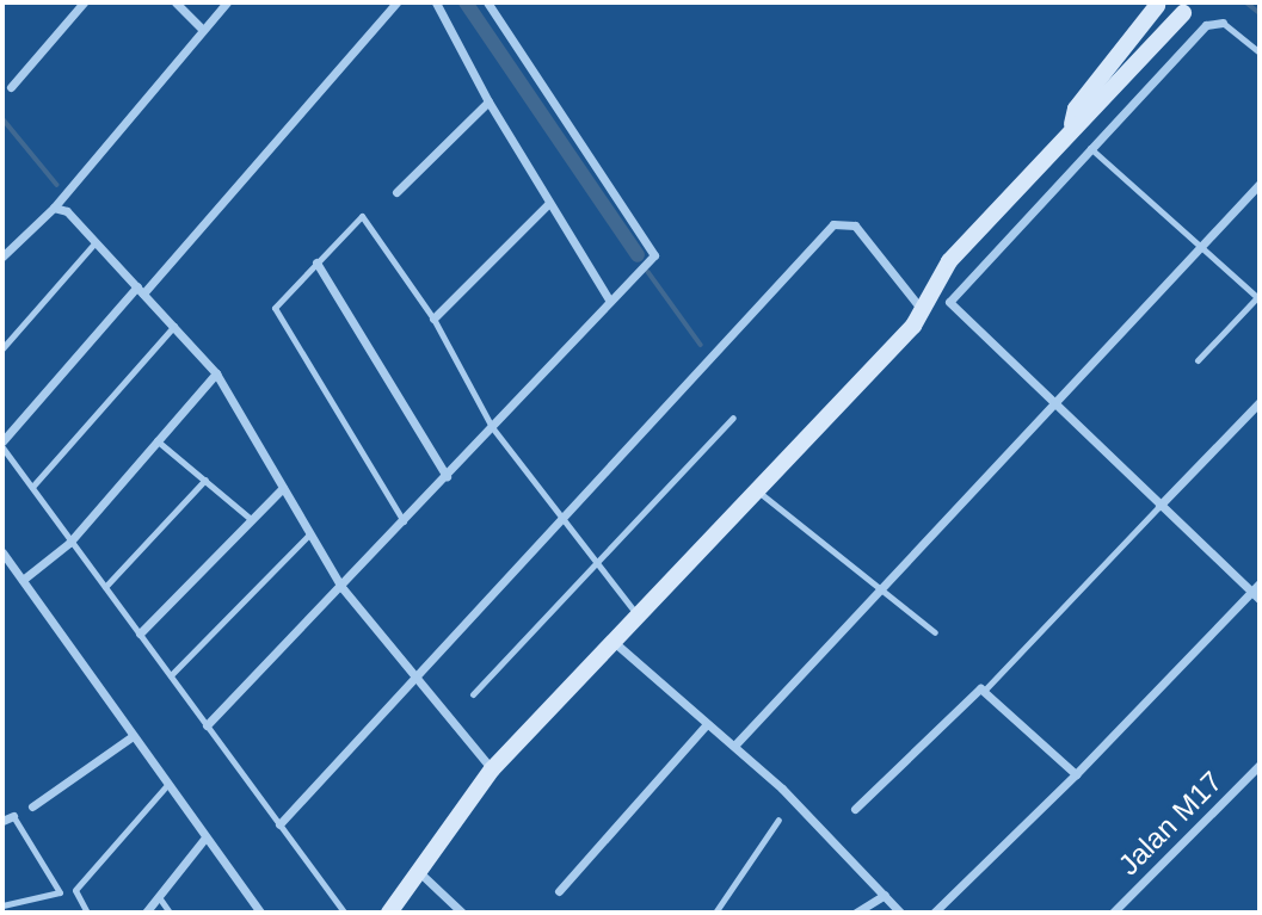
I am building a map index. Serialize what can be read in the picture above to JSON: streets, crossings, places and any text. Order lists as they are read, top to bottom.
{
  "streets": {
    "street": ["Jalan M17"]
  }
}
